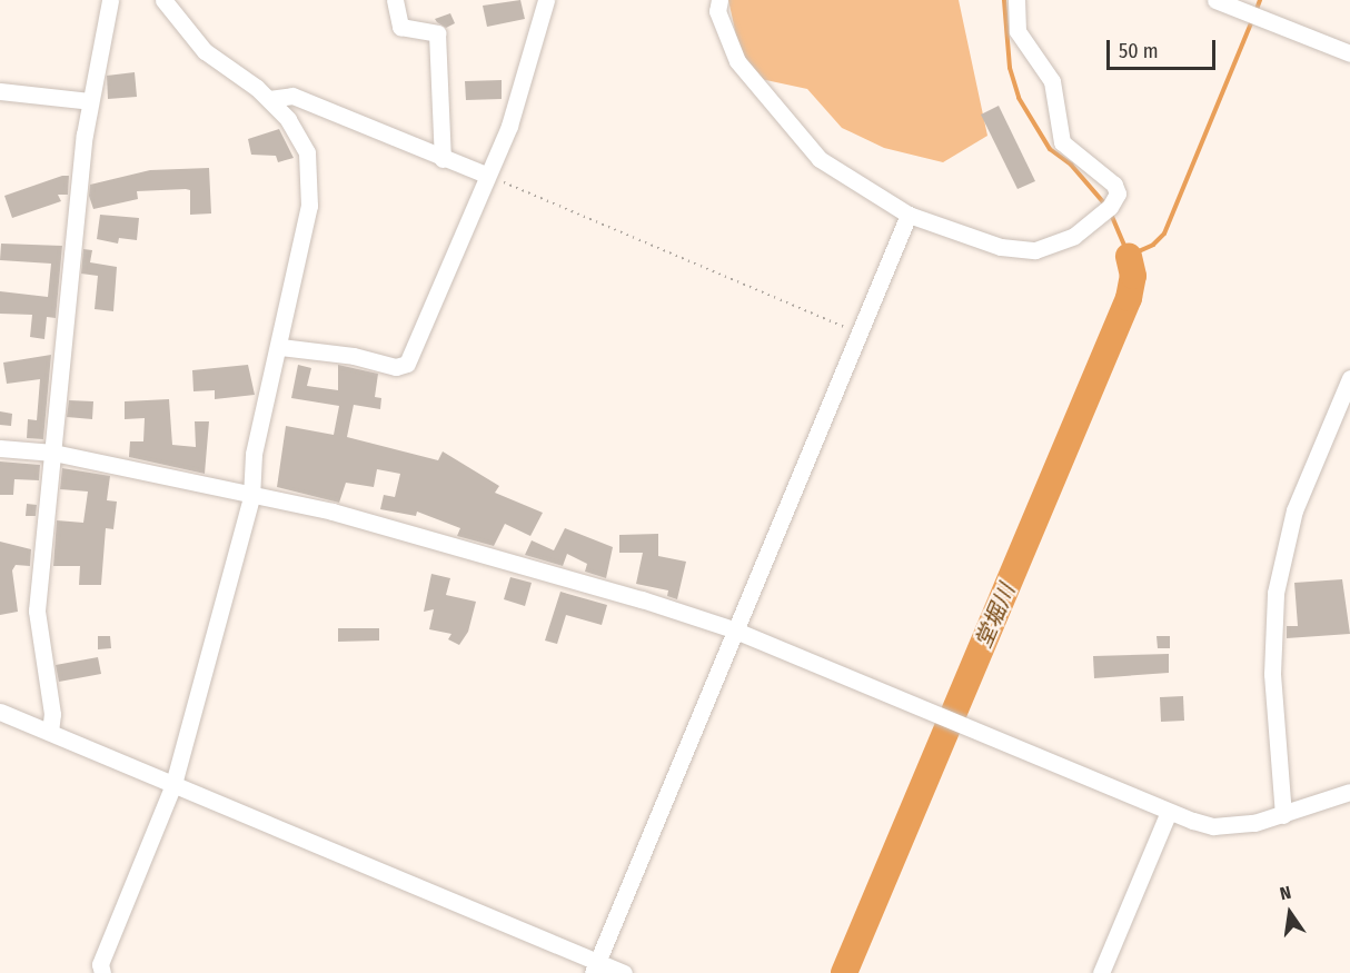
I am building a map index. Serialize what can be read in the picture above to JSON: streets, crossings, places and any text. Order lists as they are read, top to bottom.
{
  "water": ["堂堀川"],
  "scale_bar": "50 m",
  "north": "top"
}
